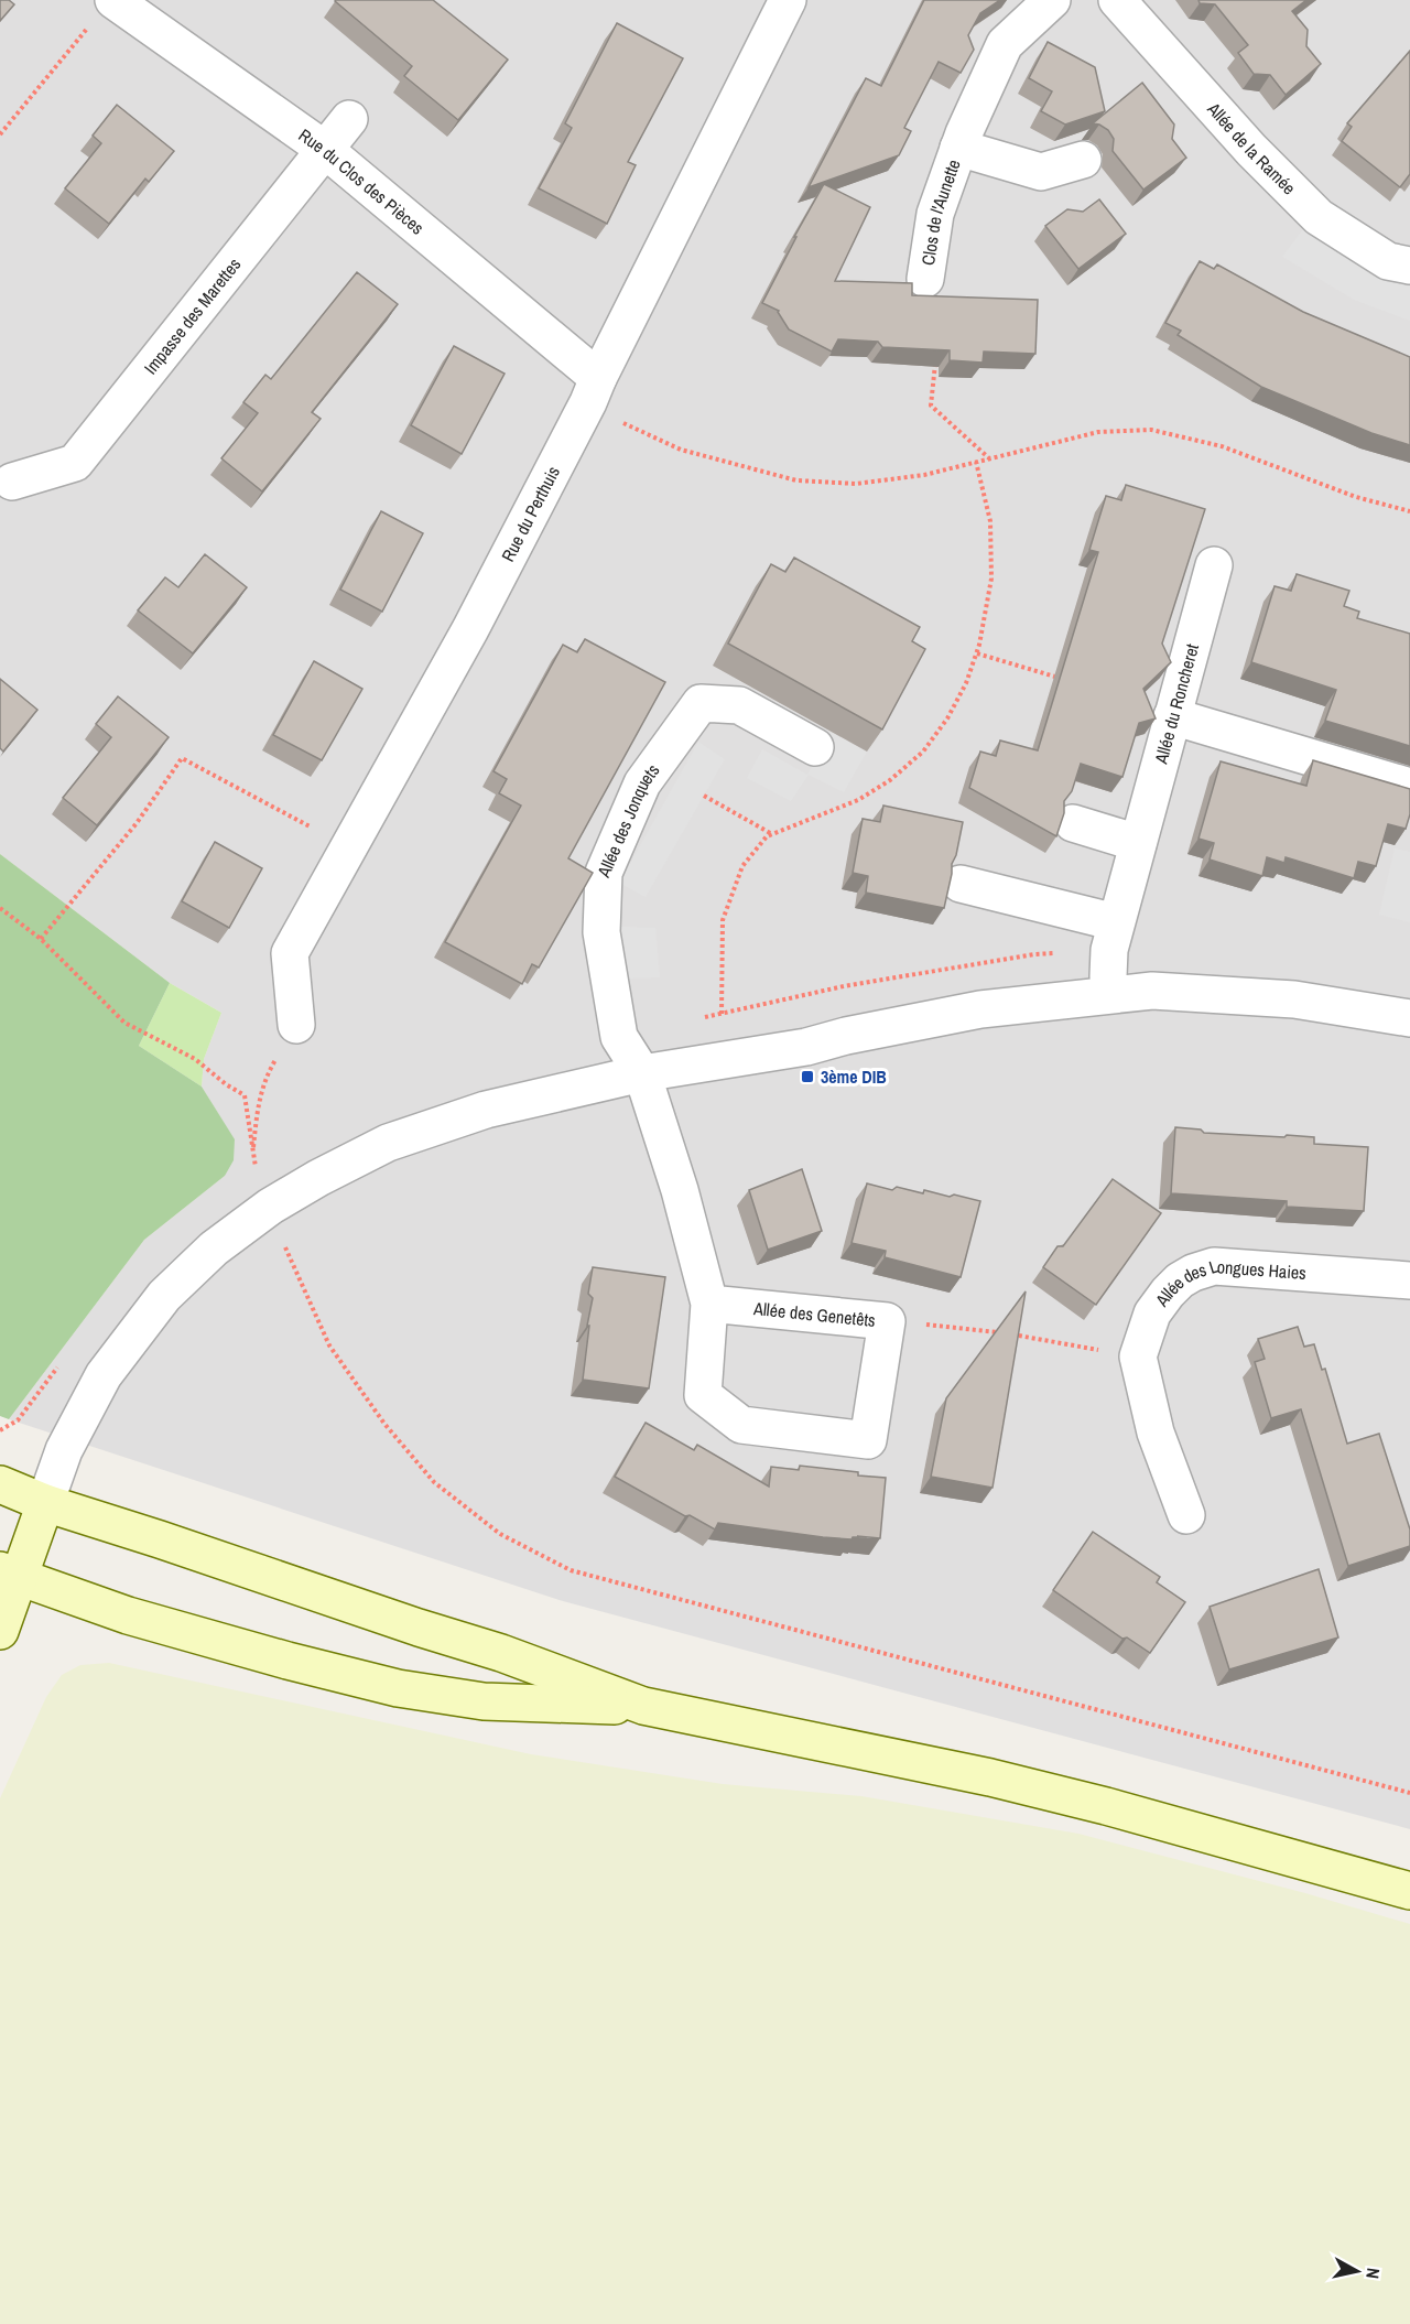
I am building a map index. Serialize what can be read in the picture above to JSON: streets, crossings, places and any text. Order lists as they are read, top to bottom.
{
  "streets": {
    "street": [
      "Allée de la Ramée",
      "Rue du Clos des Pièces",
      "Clos de l'Aunette",
      "Impasse des Marettes",
      "Rue du Perthuis",
      "Allée du Roncheret",
      "Allée des Jonquets",
      "Allée des Longues Haies",
      "Allée des Genetêts"
    ]
  },
  "crossings": [
    ["Rue du Clos des Pièces", "Impasse des Marettes"],
    ["Rue du Clos des Pièces", "Rue du Perthuis"],
    ["Allée des Jonquets", "Allée des Genetêts"]
  ],
  "places": {
    "transit": ["3ème DIB"]
  },
  "north": "right"
}
